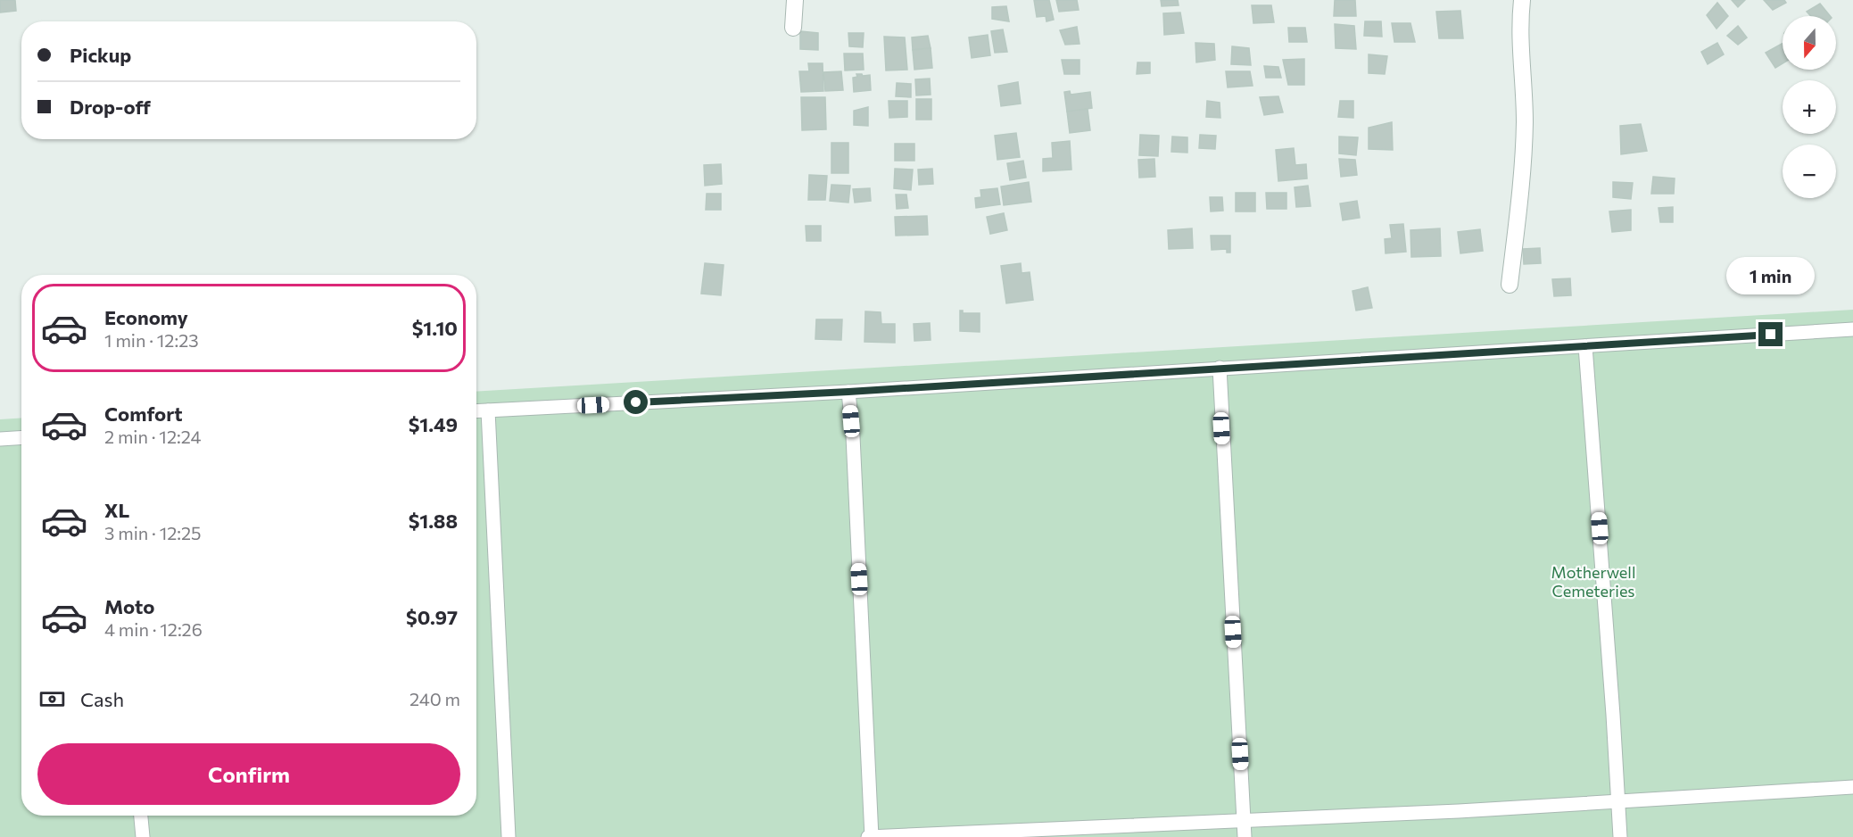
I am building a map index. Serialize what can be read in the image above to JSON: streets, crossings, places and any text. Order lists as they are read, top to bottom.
{
  "parks": ["Motherwell Cemeteries"],
  "north": "bottom",
  "page": {
    "map_buttons": ["+", "−"],
    "banner": ["Pickup", "Drop-off"],
    "bubble": "1 min",
    "list": [
      {
        "name": "Economy",
        "note": "1 min · 12:23",
        "value": "$1.10"
      },
      {
        "name": "Comfort",
        "note": "2 min · 12:24",
        "value": "$1.49"
      },
      {
        "name": "XL",
        "note": "3 min · 12:25",
        "value": "$1.88"
      },
      {
        "name": "Moto",
        "note": "4 min · 12:26",
        "value": "$0.97"
      }
    ],
    "pay": ["Cash", "240 m"],
    "buttons": "Confirm"
  }
}
